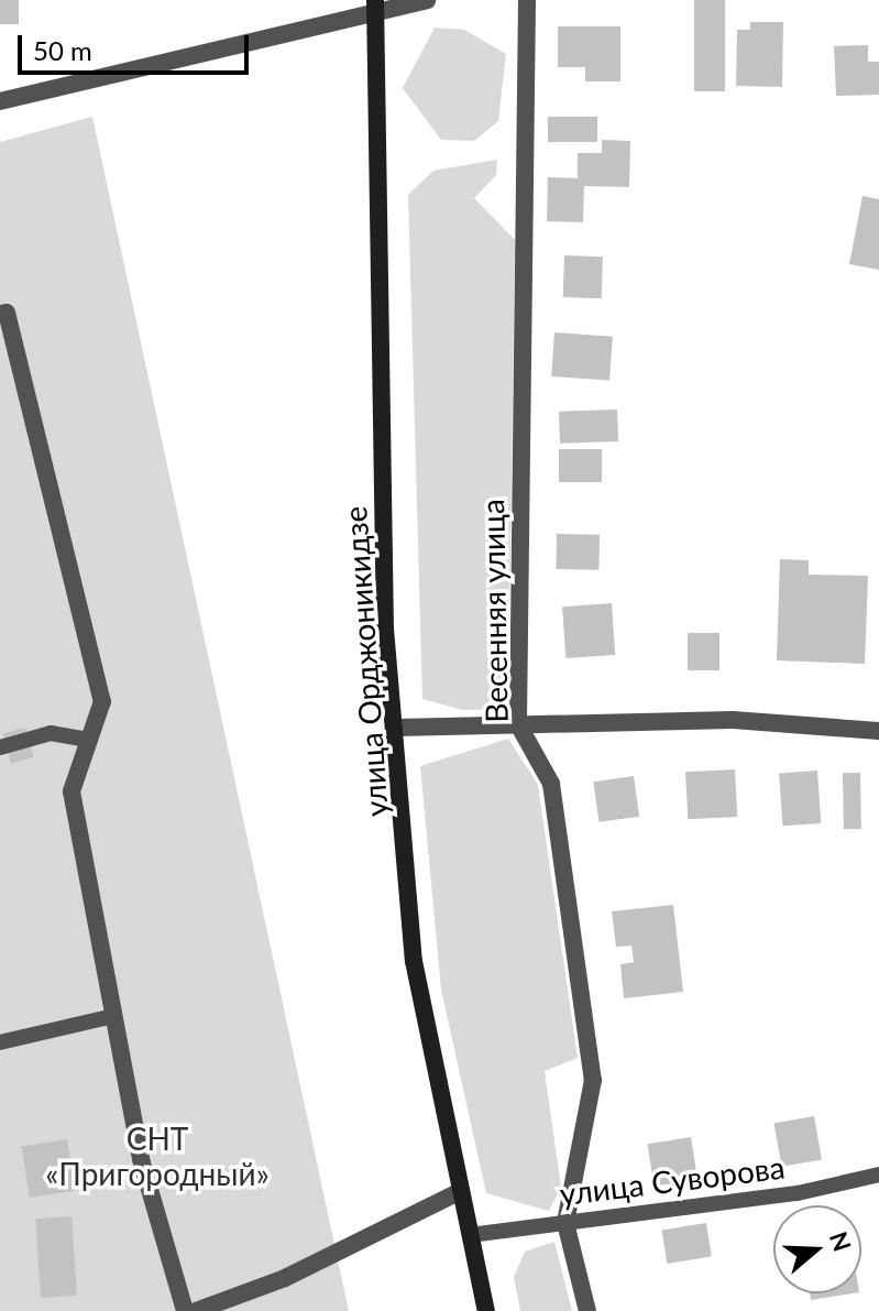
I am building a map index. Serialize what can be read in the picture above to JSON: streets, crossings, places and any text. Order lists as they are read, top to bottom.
{
  "streets": {
    "main road": ["улица Орджоникидзе"],
    "street": ["Весенняя улица"],
    "lane": ["улица Суворова"]
  },
  "crossings": [
    ["Весенняя улица", "улица Суворова"],
    ["улица Орджоникидзе", "улица Суворова"]
  ],
  "parks": ["СНТ «Пригородный»"],
  "scale_bar": "50 m",
  "north": "right"
}
